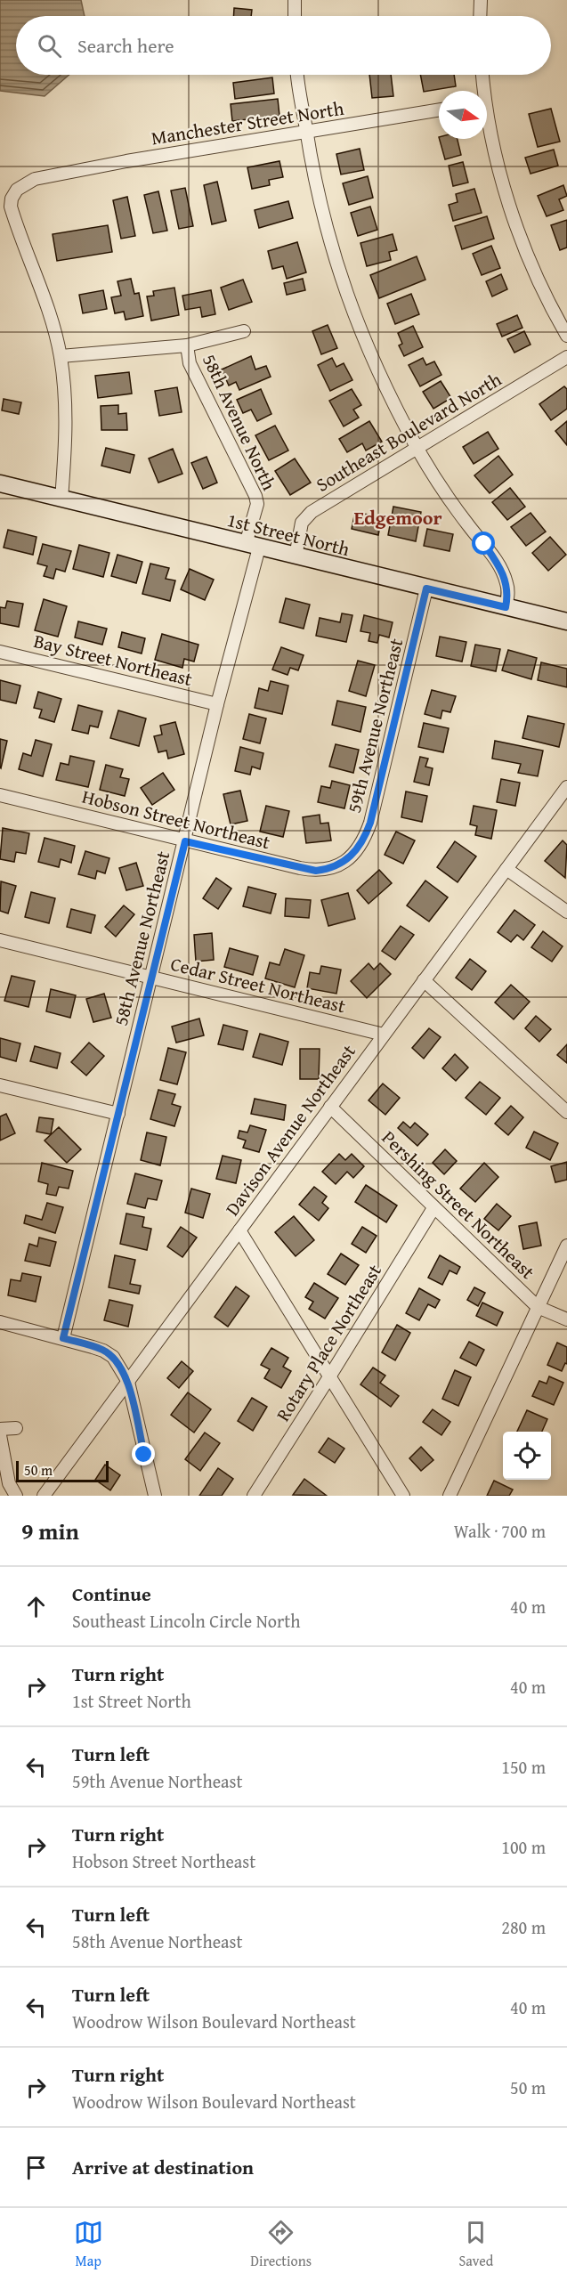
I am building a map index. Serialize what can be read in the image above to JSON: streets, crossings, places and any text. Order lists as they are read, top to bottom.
{
  "streets": {
    "street": [
      "Manchester Street North",
      "58th Avenue North",
      "Southeast Boulevard North",
      "1st Street North",
      "Bay Street Northeast",
      "59th Avenue Northeast",
      "Hobson Street Northeast",
      "58th Avenue Northeast",
      "Cedar Street Northeast",
      "Davison Avenue Northeast",
      "Pershing Street Northeast",
      "Rotary Place Northeast"
    ]
  },
  "crossings": [
    ["Manchester Street North", "1st Street North"],
    ["58th Avenue North", "1st Street North"],
    ["58th Avenue North", "58th Avenue Northeast"],
    ["Southeast Boulevard North", "1st Street North"],
    ["1st Street North", "59th Avenue Northeast"],
    ["1st Street North", "58th Avenue Northeast"],
    ["Bay Street Northeast", "58th Avenue Northeast"],
    ["59th Avenue Northeast", "Hobson Street Northeast"],
    ["Hobson Street Northeast", "58th Avenue Northeast"],
    ["58th Avenue Northeast", "Cedar Street Northeast"],
    ["Cedar Street Northeast", "Davison Avenue Northeast"],
    ["Davison Avenue Northeast", "Pershing Street Northeast"],
    ["Pershing Street Northeast", "Rotary Place Northeast"]
  ],
  "districts": ["Edgemoor"],
  "scale_bar": "50 m",
  "north": "right",
  "page": {
    "search": "Search here",
    "scale": "50 m",
    "heading": ["9 min", "Walk · 700 m"],
    "list": [
      ["Continue", "Southeast Lincoln Circle North", "40 m"],
      ["Turn right", "1st Street North", "40 m"],
      ["Turn left", "59th Avenue Northeast", "150 m"],
      ["Turn right", "Hobson Street Northeast", "100 m"],
      ["Turn left", "58th Avenue Northeast", "280 m"],
      ["Turn left", "Woodrow Wilson Boulevard Northeast", "40 m"],
      ["Turn right", "Woodrow Wilson Boulevard Northeast", "50 m"],
      "Arrive at destination"
    ],
    "nav": ["Map", "Directions", "Saved"]
  }
}
